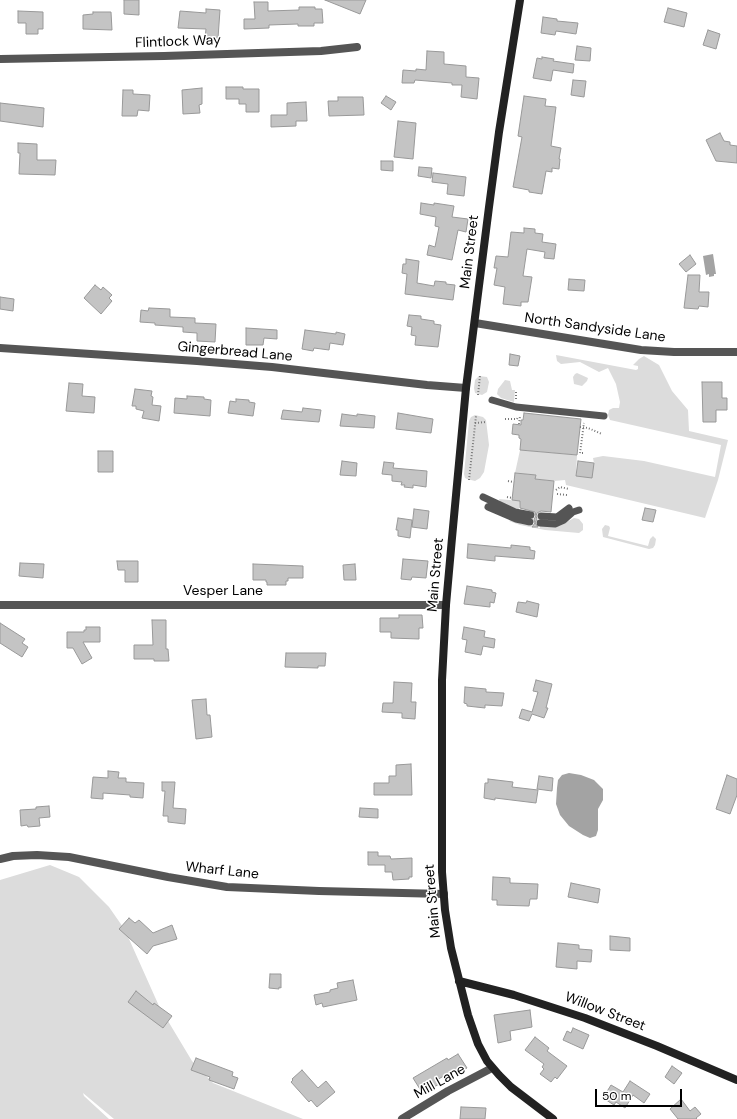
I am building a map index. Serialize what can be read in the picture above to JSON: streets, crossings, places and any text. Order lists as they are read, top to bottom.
{
  "streets": {
    "main road": ["Main Street", "Willow Street"],
    "street": [
      "Flintlock Way",
      "North Sandyside Lane",
      "Gingerbread Lane",
      "Vesper Lane",
      "Wharf Lane",
      "Mill Lane"
    ]
  },
  "crossings": [
    ["Main Street", "North Sandyside Lane"],
    ["Main Street", "Gingerbread Lane"],
    ["Main Street", "Vesper Lane"],
    ["Main Street", "Wharf Lane"],
    ["Main Street", "Willow Street"],
    ["Main Street", "Mill Lane"]
  ],
  "scale_bar": "50 m"
}
